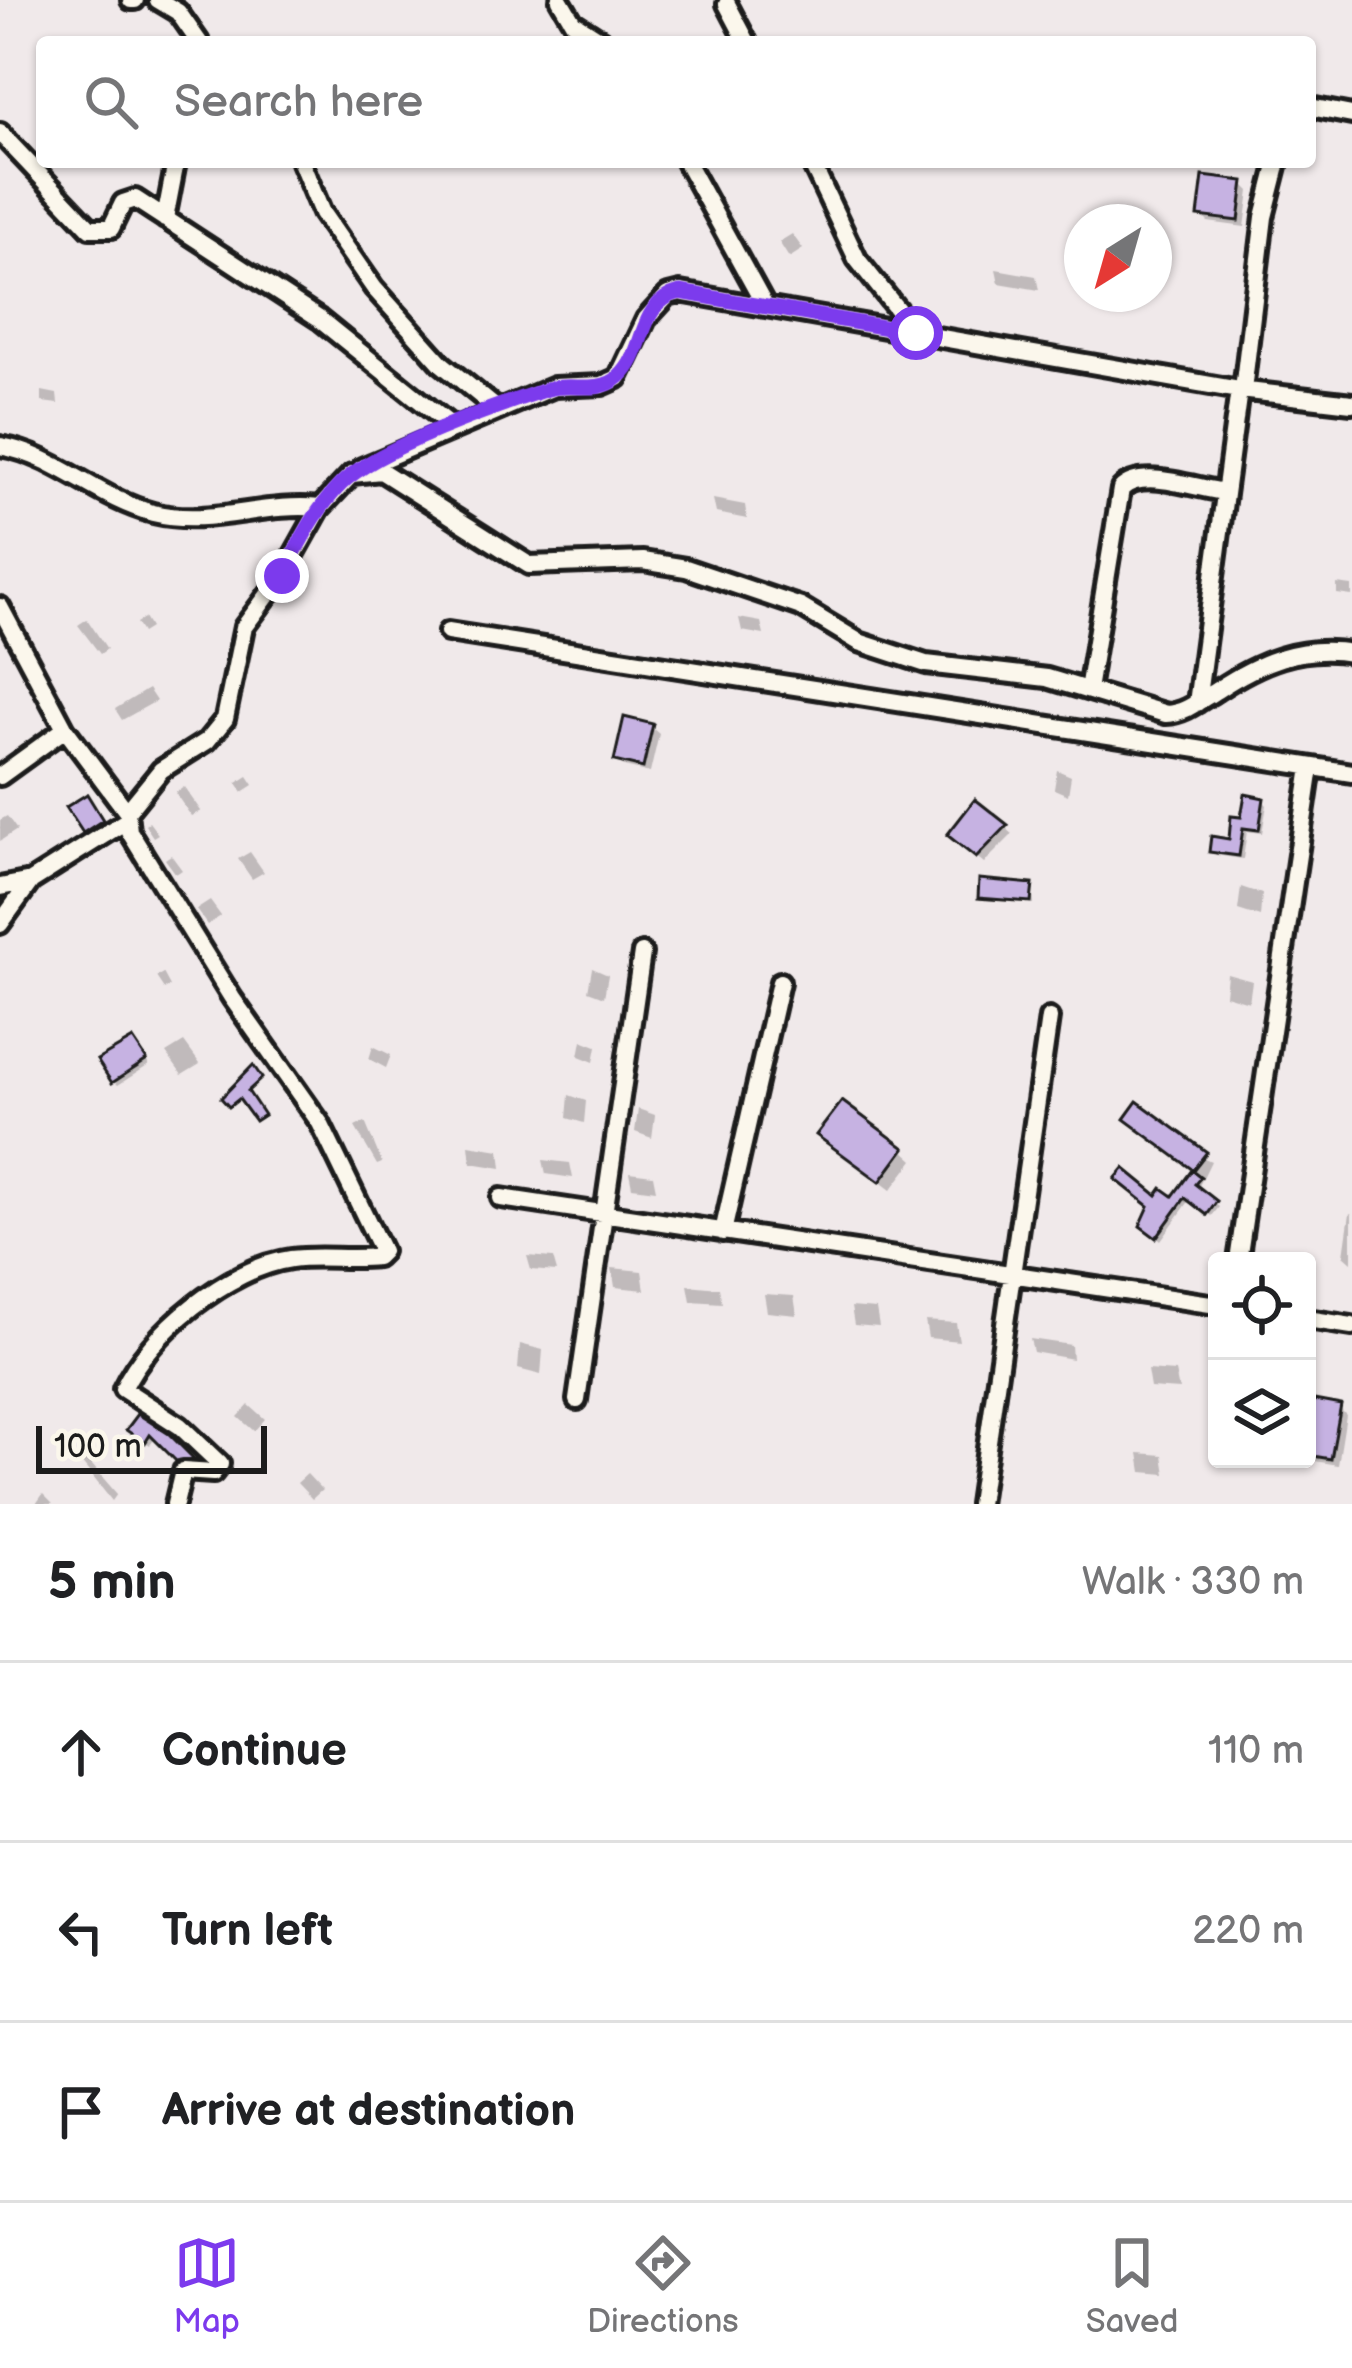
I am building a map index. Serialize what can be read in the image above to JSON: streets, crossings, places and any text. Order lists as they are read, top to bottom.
{
  "scale_bar": "100 m",
  "north": "bottom left",
  "page": {
    "search": "Search here",
    "scale": "100 m",
    "heading": ["5 min", "Walk · 330 m"],
    "list": [
      ["Continue", "110 m"],
      ["Turn left", "220 m"],
      "Arrive at destination"
    ],
    "nav": ["Map", "Directions", "Saved"]
  }
}
